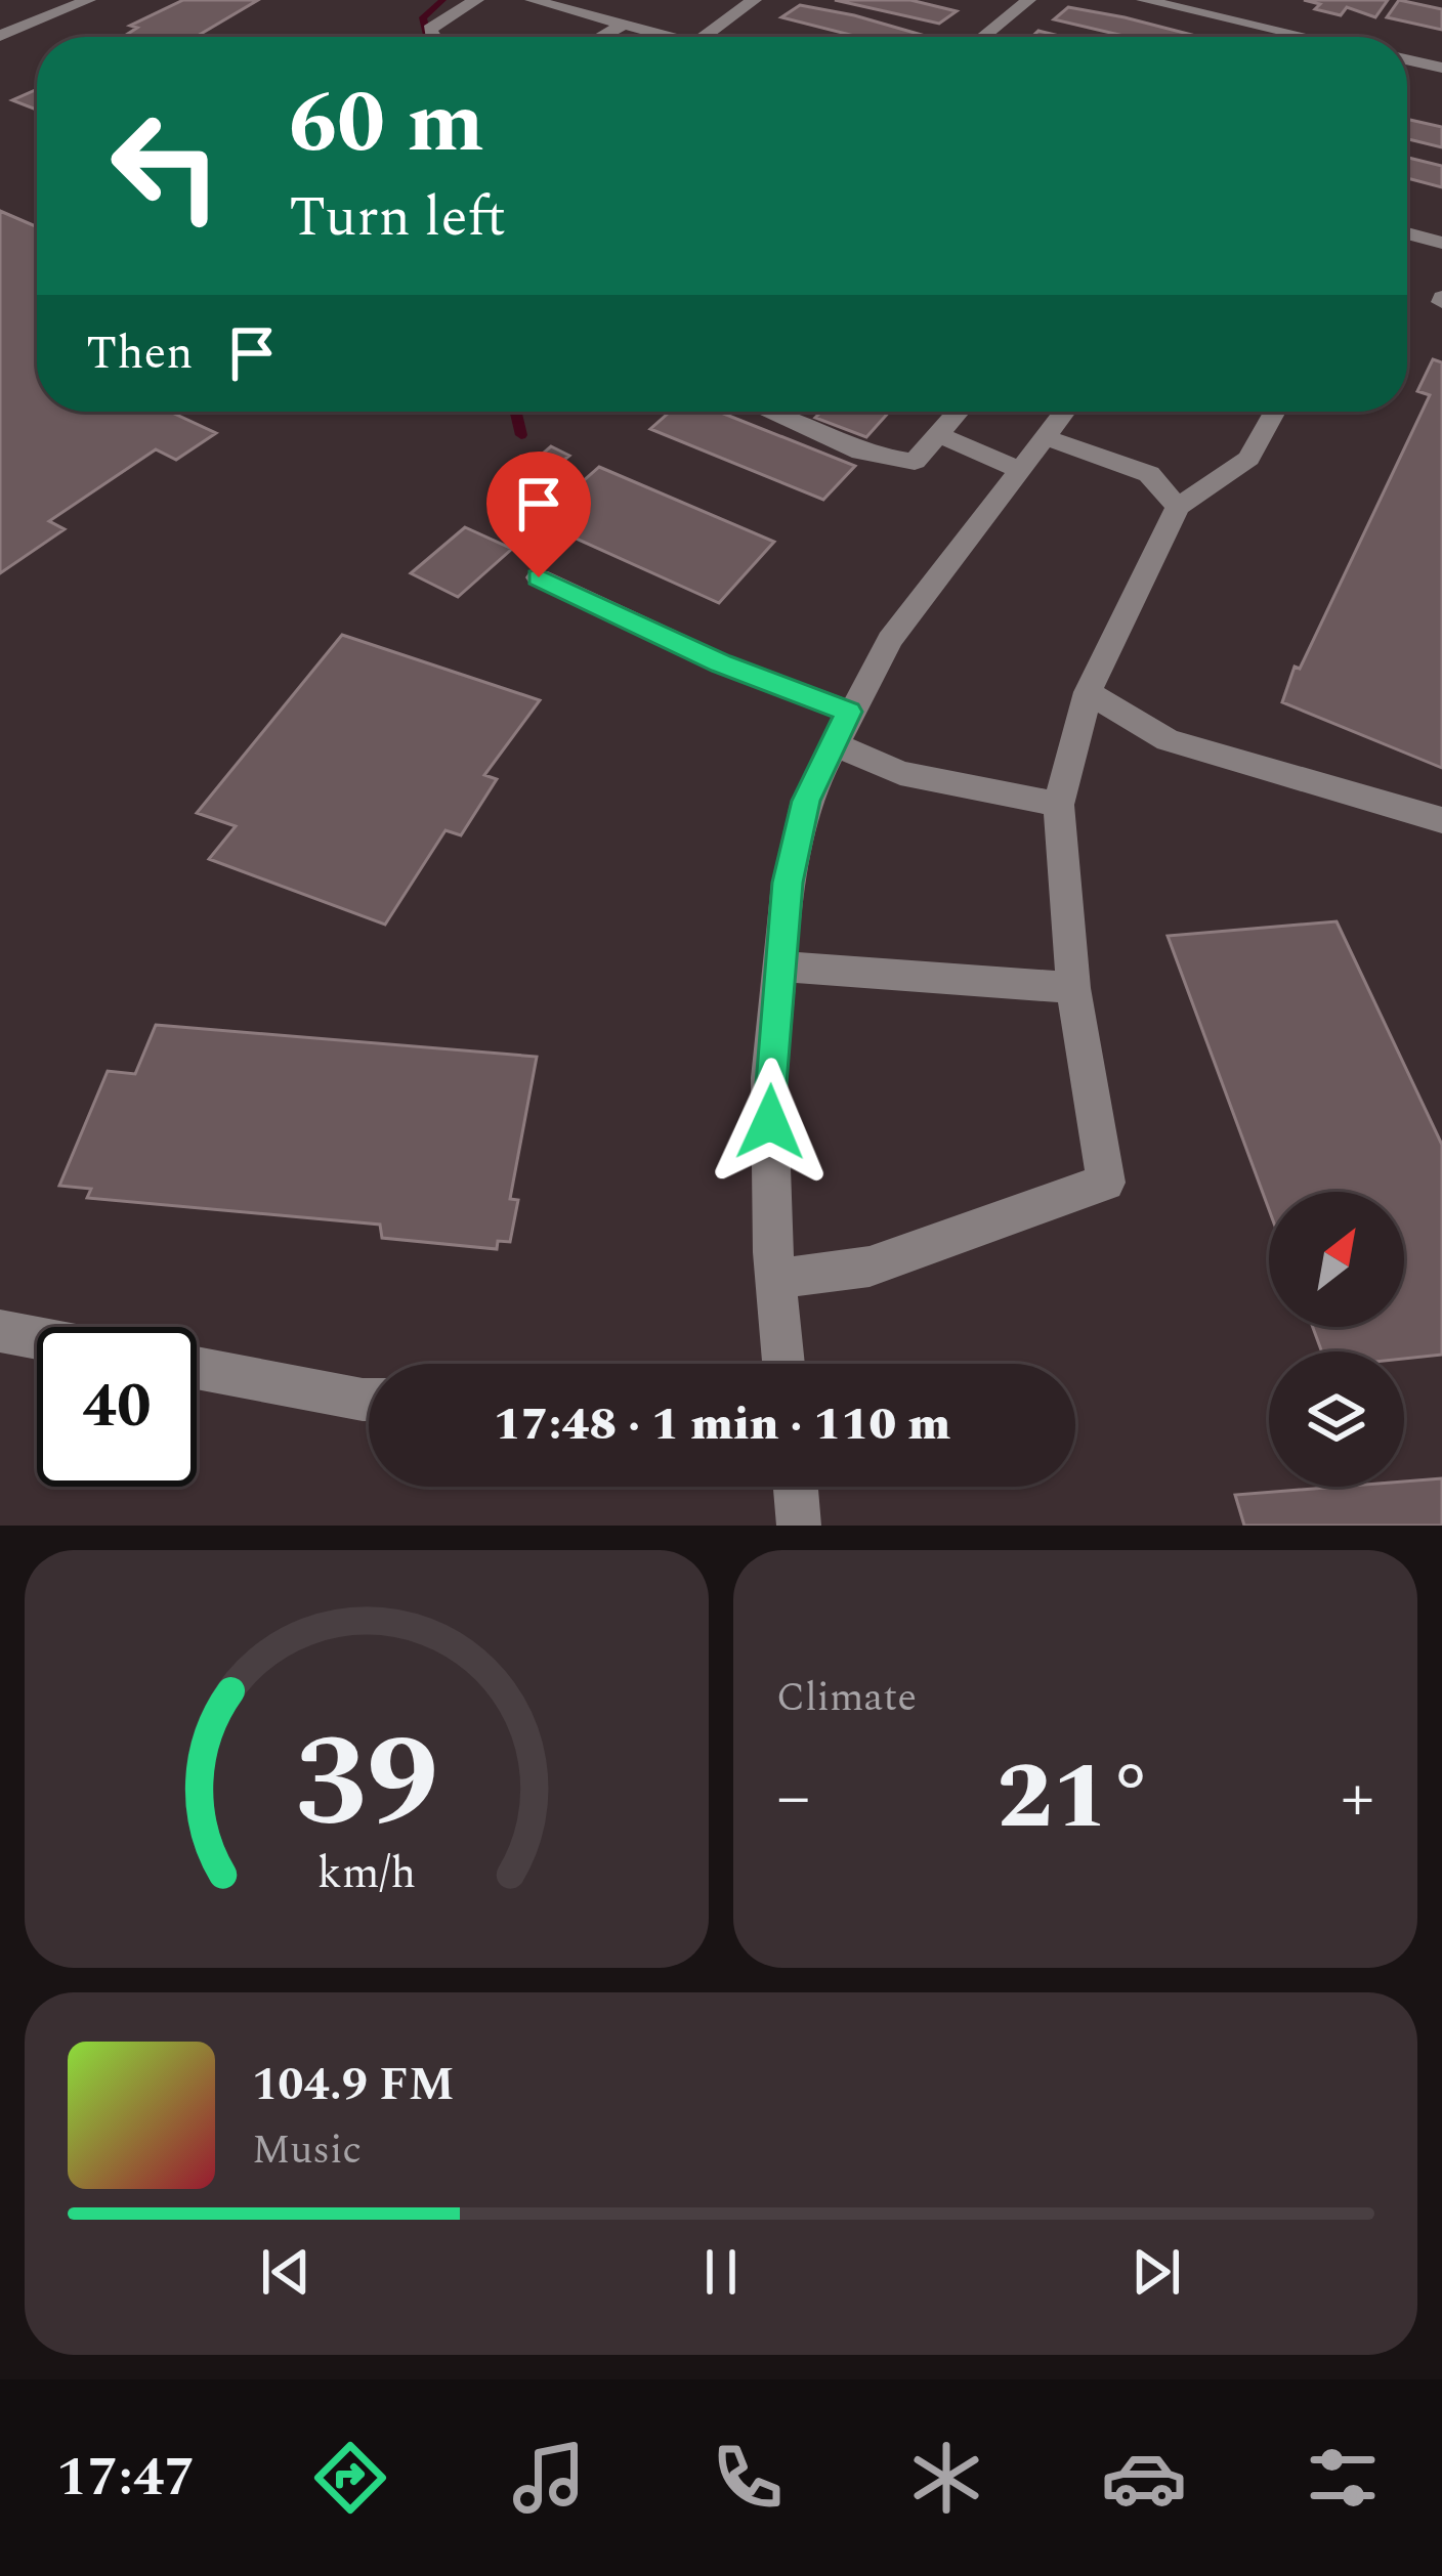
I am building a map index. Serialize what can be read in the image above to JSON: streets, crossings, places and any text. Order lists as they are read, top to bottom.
{
  "north": "top right",
  "page": {
    "turn": ["60 m", "Turn left"],
    "then": "Then",
    "limit": "40",
    "trip": "17:48 · 1 min · 110 m",
    "tile": "Climate",
    "heat": ["−", "21°", "+"],
    "song": ["104.9 FM", "Music"],
    "tabs": "17:47",
    "gauge": ["39", "km/h"]
  }
}
